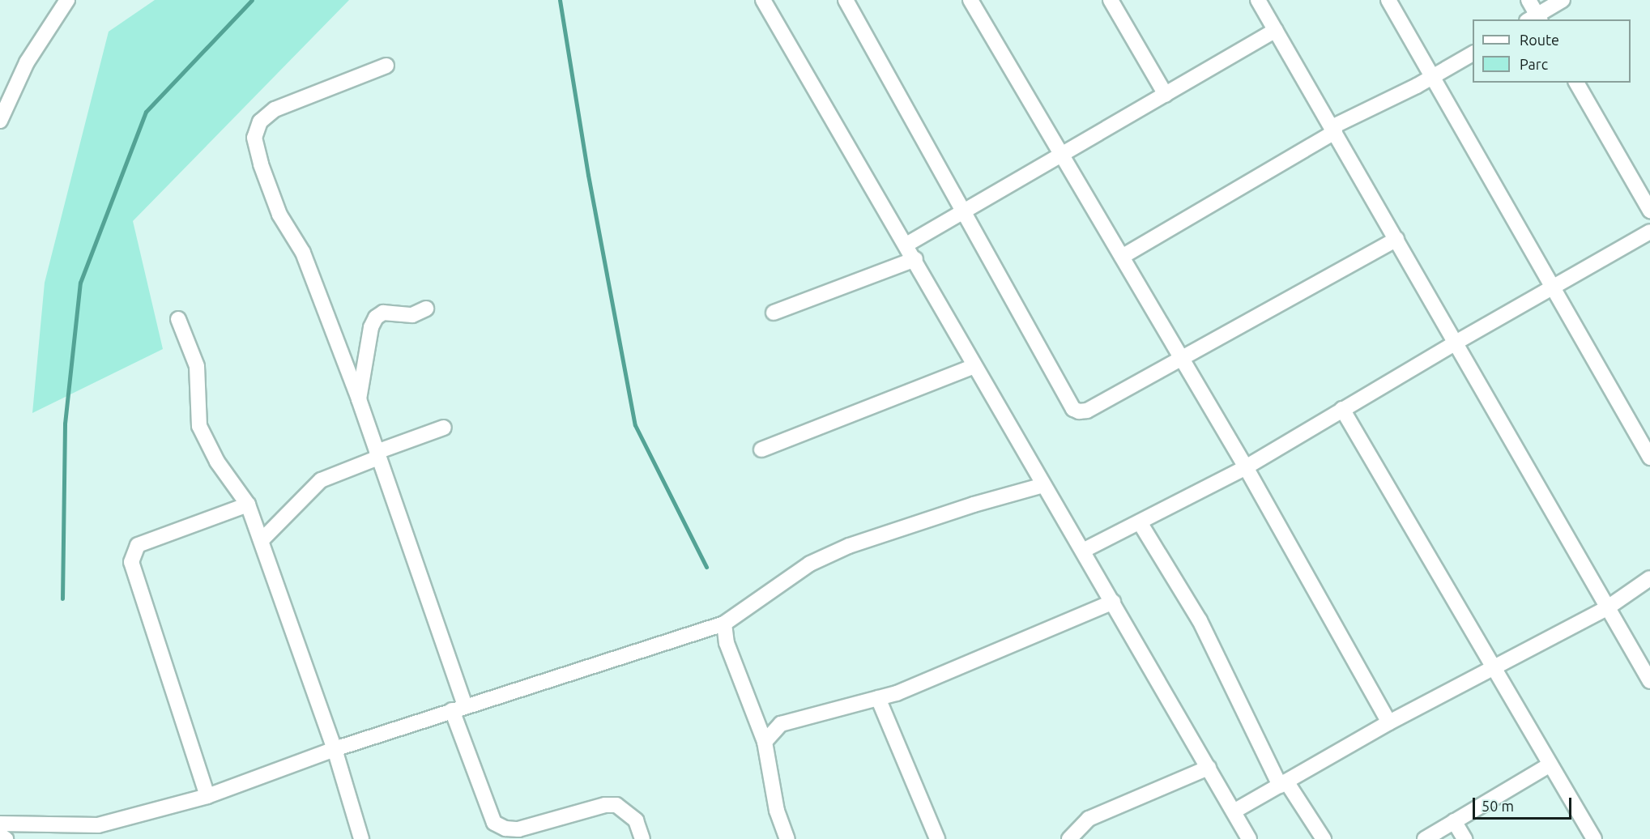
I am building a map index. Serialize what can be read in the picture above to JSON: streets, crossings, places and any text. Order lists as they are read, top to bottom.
{
  "legend": ["Route", "Parc"],
  "scale_bar": "50 m"
}
